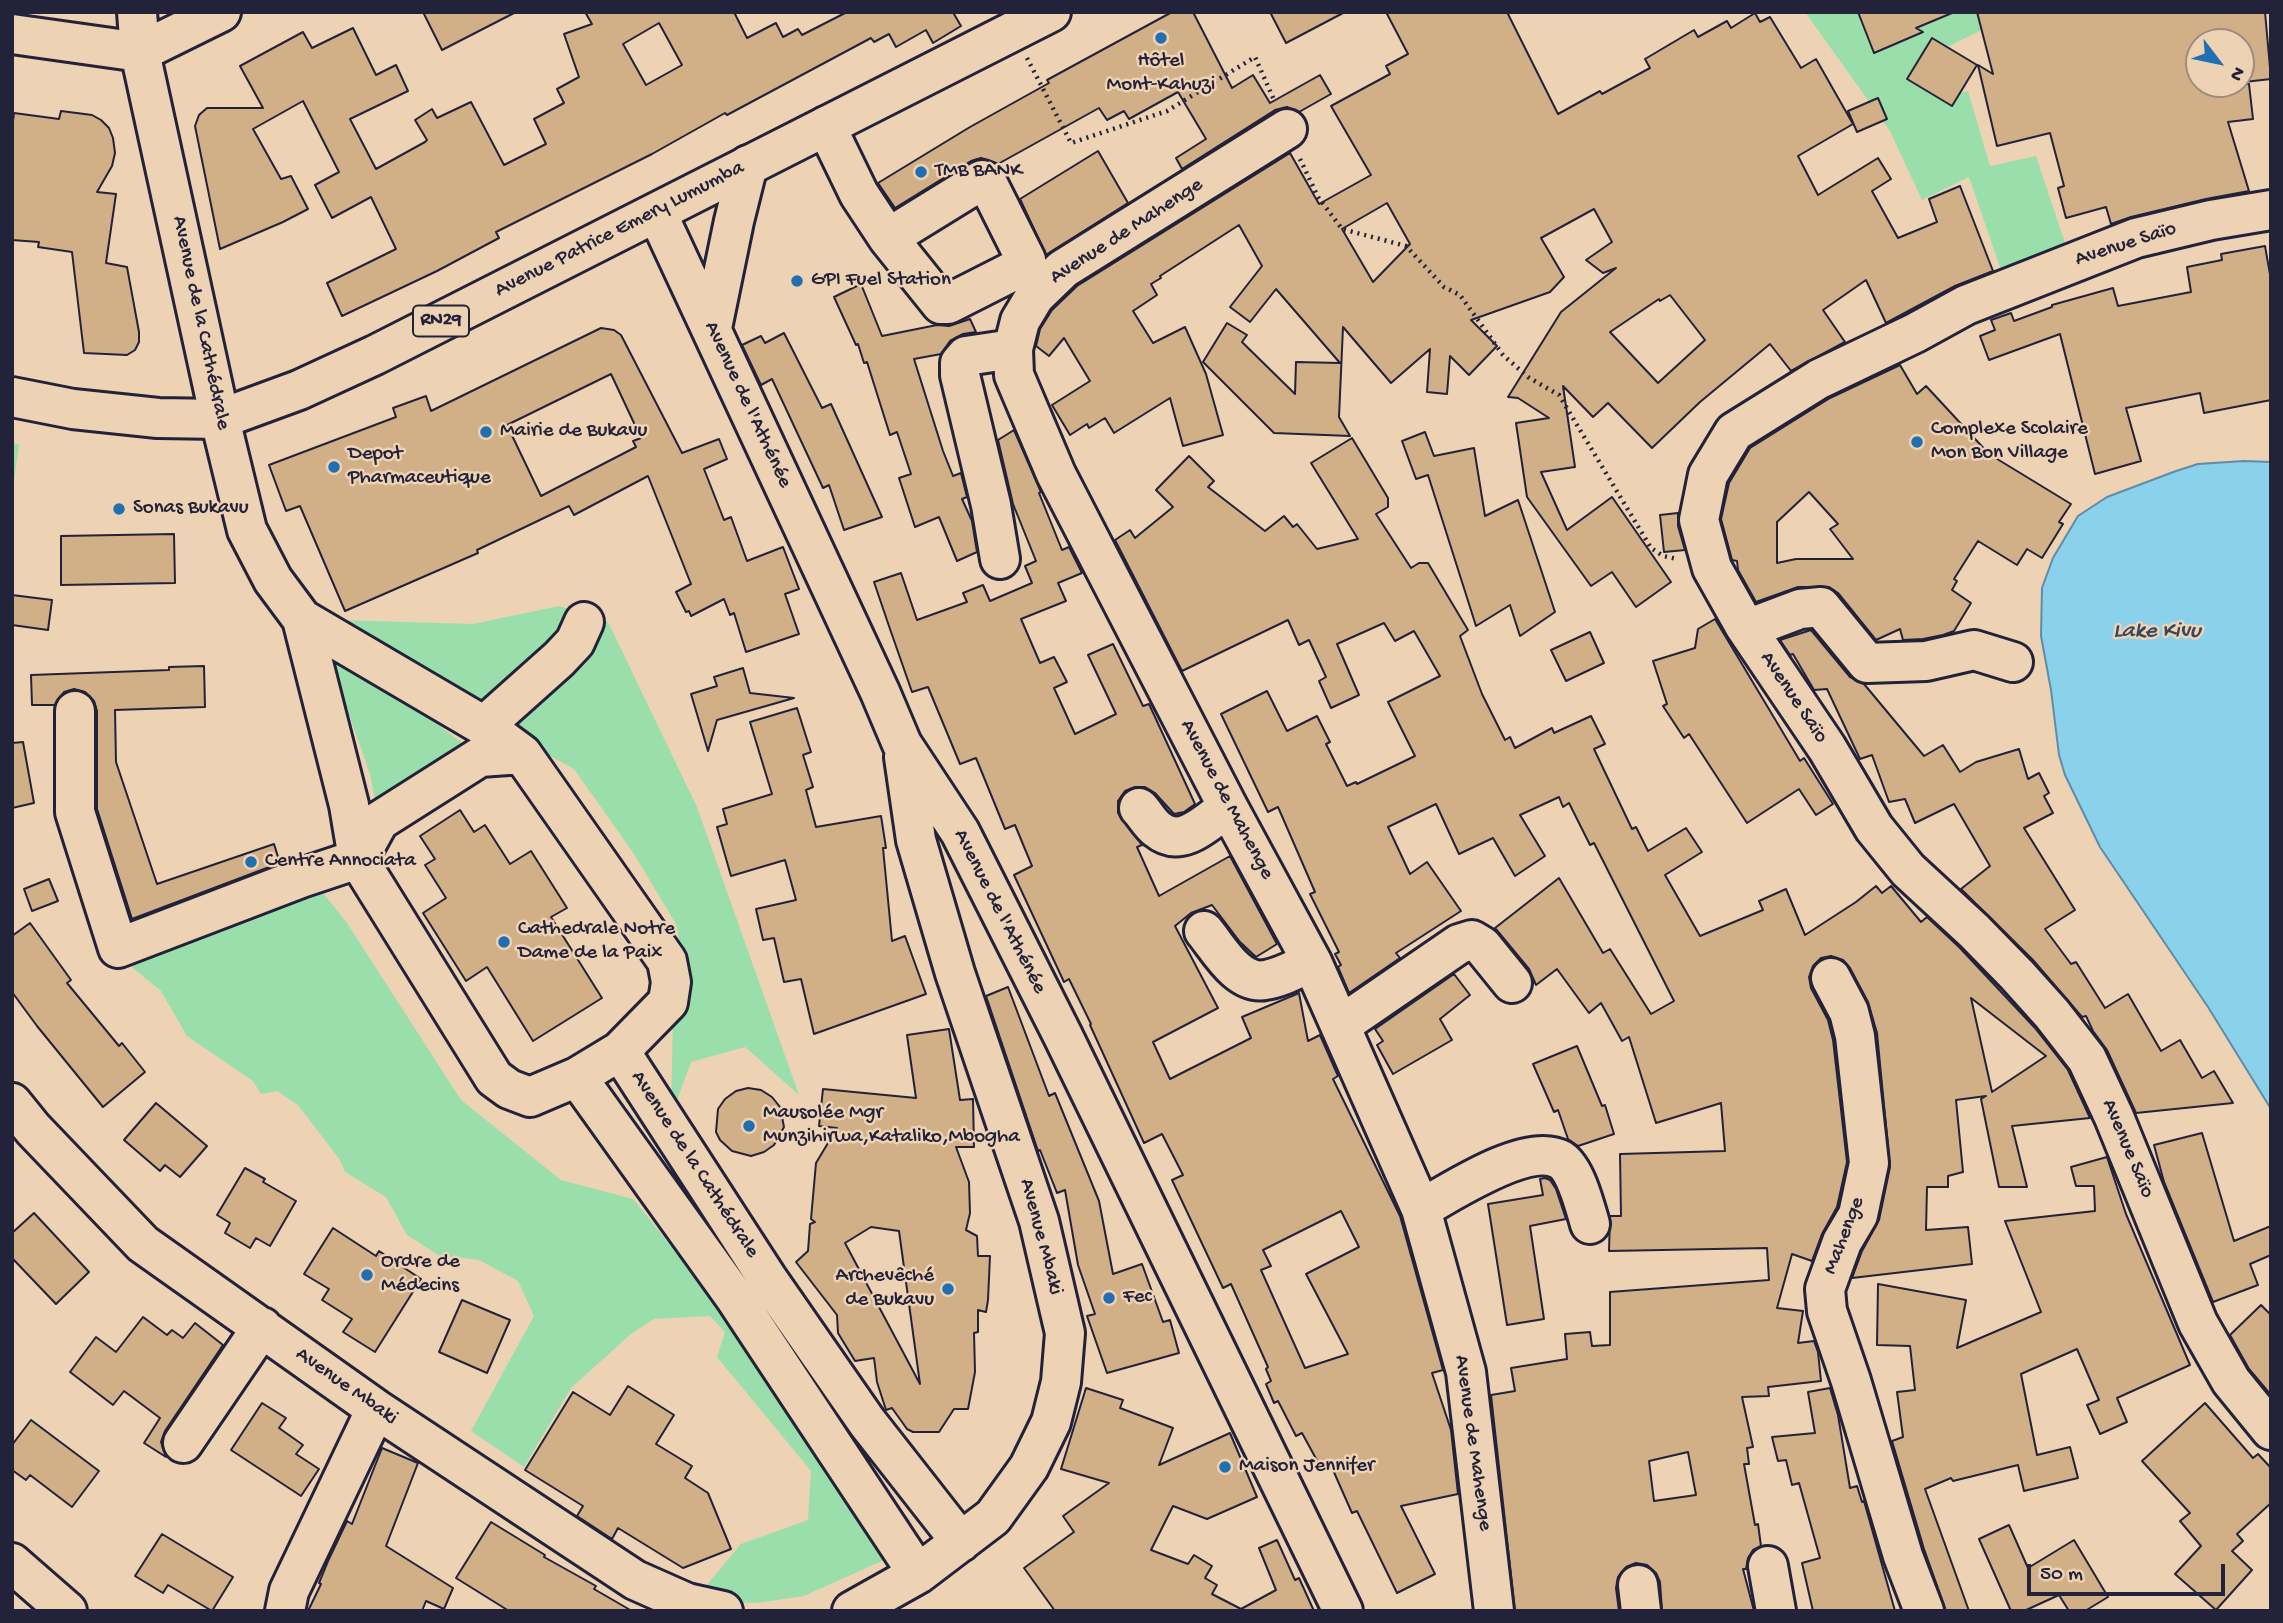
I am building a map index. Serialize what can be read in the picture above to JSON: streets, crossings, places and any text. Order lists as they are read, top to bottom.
{
  "streets": {
    "street": [
      "Avenue Patrice Emery Lumumba",
      "Avenue de Mahenge",
      "Avenue Saïo",
      "RN29",
      "Avenue de la Cathédrale",
      "Avenue de l'Athénée",
      "Mahenge",
      "Avenue Mbaki"
    ]
  },
  "crossings": [
    ["Avenue Patrice Emery Lumumba", "Avenue de la Cathédrale"],
    ["Avenue Patrice Emery Lumumba", "Avenue de l'Athénée"],
    ["Avenue de la Cathédrale", "Avenue Mbaki"],
    ["Avenue de l'Athénée", "Avenue Mbaki"]
  ],
  "water": ["Lake Kivu"],
  "places": [
    "Hôtel Mont-Kahuzi",
    "TMB BANK",
    "GPI Fuel Station",
    "Mairie de Bukavu",
    "Complexe Scolaire Mon Bon Village",
    "Depot Pharmaceutique",
    "Sonas Bukavu",
    "Centre Annociata",
    "Cathedrale Notre Dame de la Paix",
    "Mausolée Mgr Munzihirwa,Kataliko,Mbogha",
    "Ordre de Médecins",
    "Archevêché de Bukavu",
    "Fec",
    "Maison Jennifer"
  ],
  "scale_bar": "50 m",
  "north": "bottom right"
}
